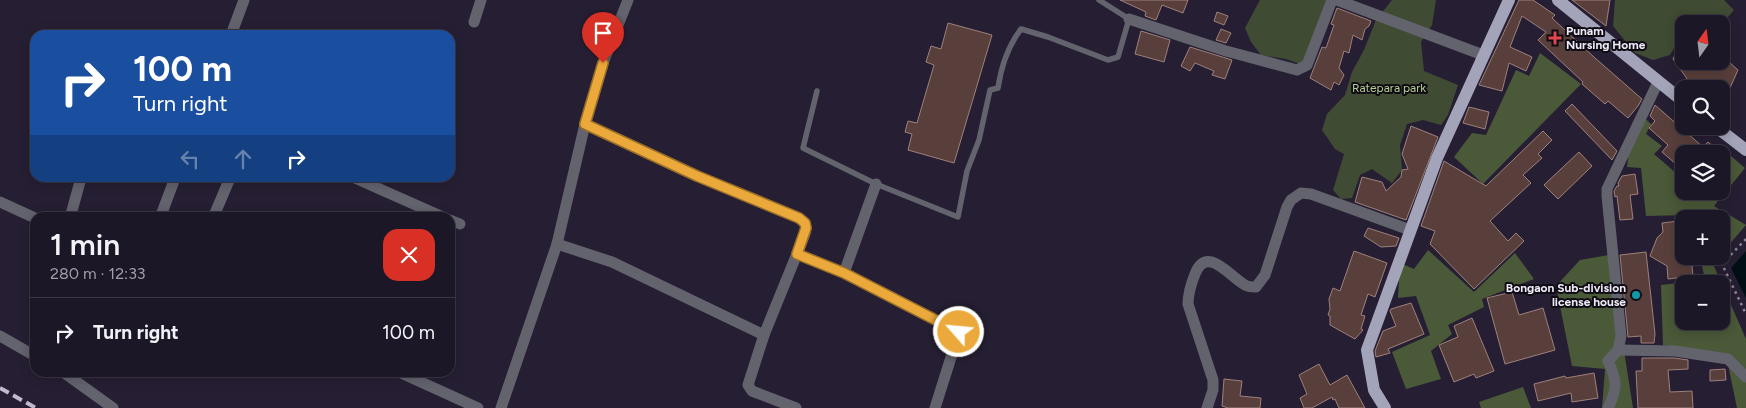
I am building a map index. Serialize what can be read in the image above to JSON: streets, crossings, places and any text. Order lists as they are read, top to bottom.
{
  "parks": ["Ratepara park"],
  "places": {
    "health": ["Punam Nursing Home"],
    "other": ["Bongaon Sub-division license house"]
  },
  "north": "top",
  "page": {
    "map_buttons": ["+", "−"],
    "turn": ["100 m", "Turn right"],
    "heading": ["1 min", "280 m · 12:33"],
    "list": [
      {
        "name": "Turn right",
        "value": "100 m"
      }
    ]
  }
}
